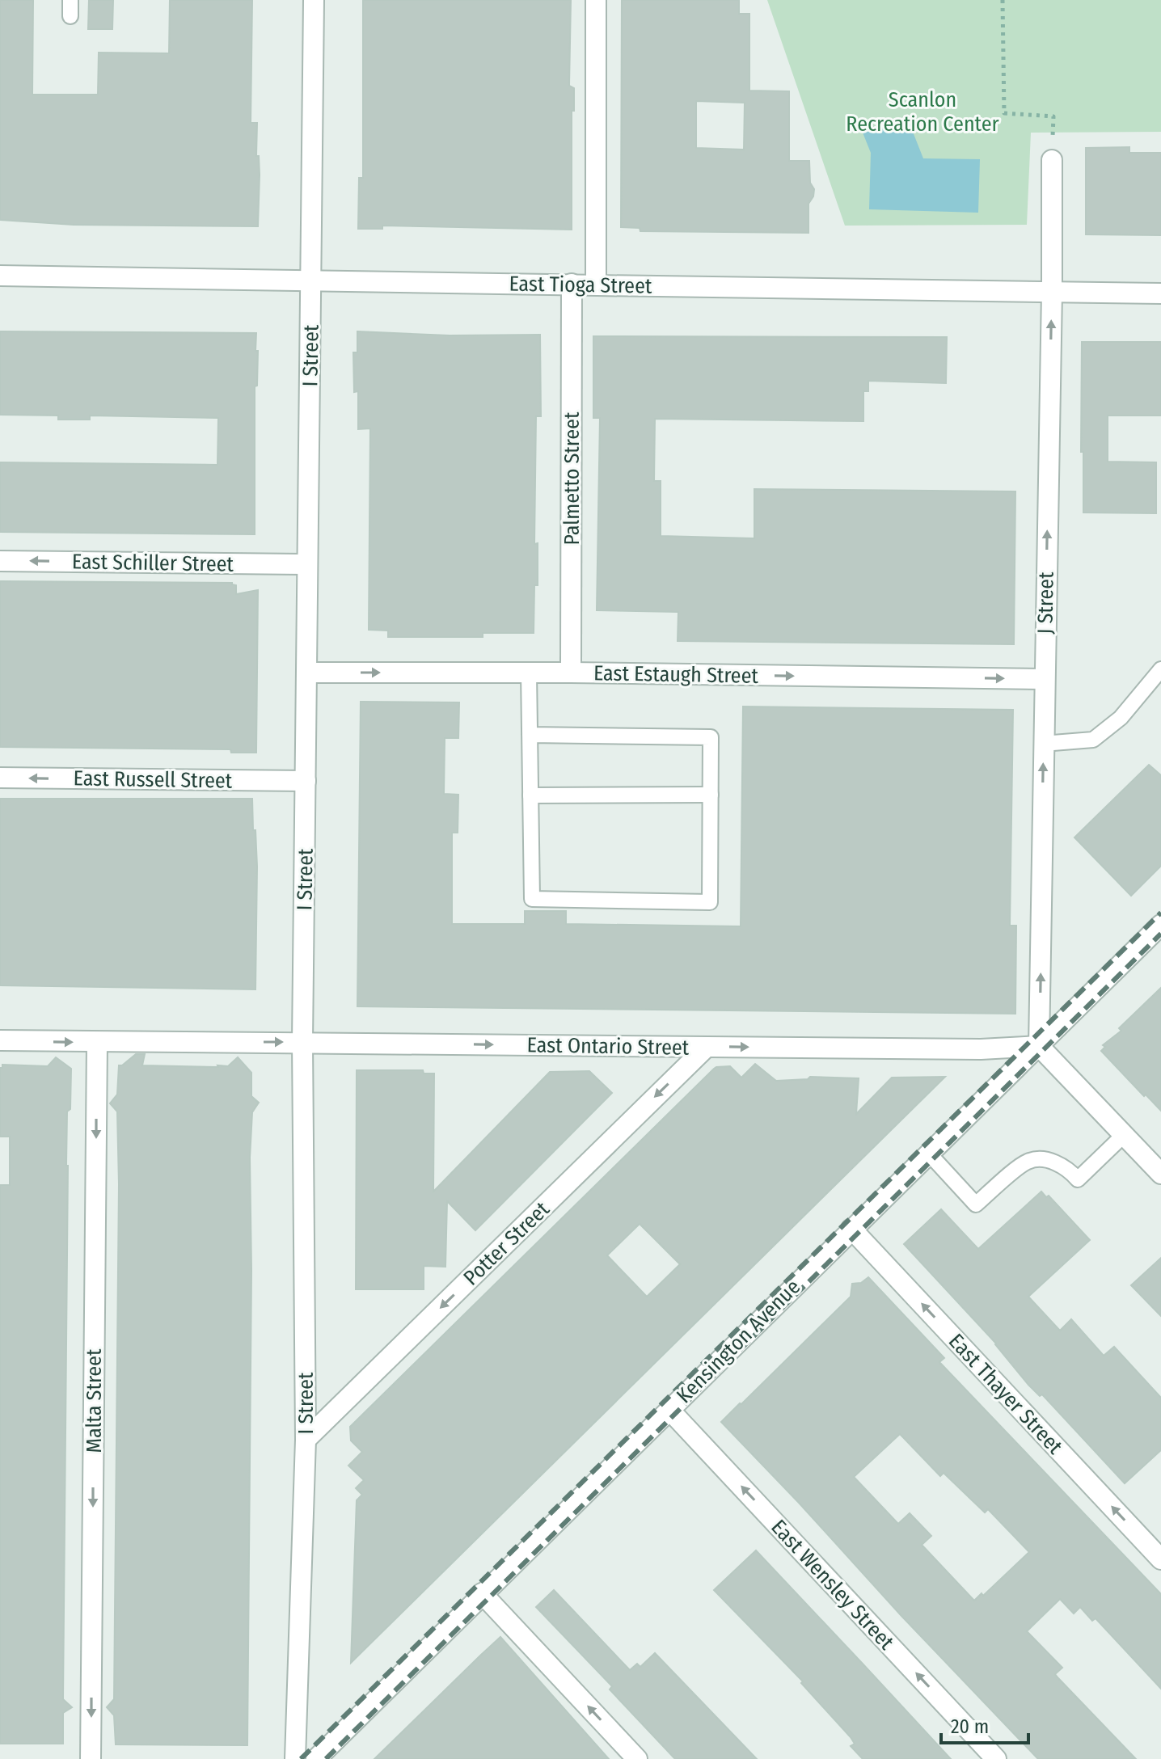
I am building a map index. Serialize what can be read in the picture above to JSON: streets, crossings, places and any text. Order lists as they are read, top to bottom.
{
  "streets": {
    "street": [
      "East Tioga Street",
      "I Street",
      "Palmetto Street",
      "East Schiller Street",
      "J Street",
      "East Estaugh Street",
      "East Russell Street",
      "East Ontario Street",
      "Potter Street",
      "Kensington Avenue",
      "East Thayer Street",
      "Malta Street",
      "East Wensley Street"
    ]
  },
  "crossings": [
    ["East Tioga Street", "I Street"],
    ["East Tioga Street", "Palmetto Street"],
    ["East Tioga Street", "J Street"],
    ["I Street", "East Schiller Street"],
    ["I Street", "East Estaugh Street"],
    ["I Street", "East Russell Street"],
    ["I Street", "East Ontario Street"],
    ["I Street", "Potter Street"],
    ["Palmetto Street", "East Estaugh Street"],
    ["J Street", "East Estaugh Street"],
    ["J Street", "East Ontario Street"],
    ["J Street", "Kensington Avenue"],
    ["East Ontario Street", "Potter Street"],
    ["East Ontario Street", "Kensington Avenue"],
    ["East Ontario Street", "Malta Street"],
    ["Kensington Avenue", "East Thayer Street"],
    ["Kensington Avenue", "East Wensley Street"]
  ],
  "one_way": [
    "East Schiller Street",
    "J Street",
    "East Estaugh Street",
    "East Russell Street",
    "East Ontario Street",
    "Potter Street",
    "East Thayer Street",
    "Malta Street",
    "East Wensley Street"
  ],
  "parks": ["Scanlon Recreation Center"],
  "scale_bar": "20 m"
}
